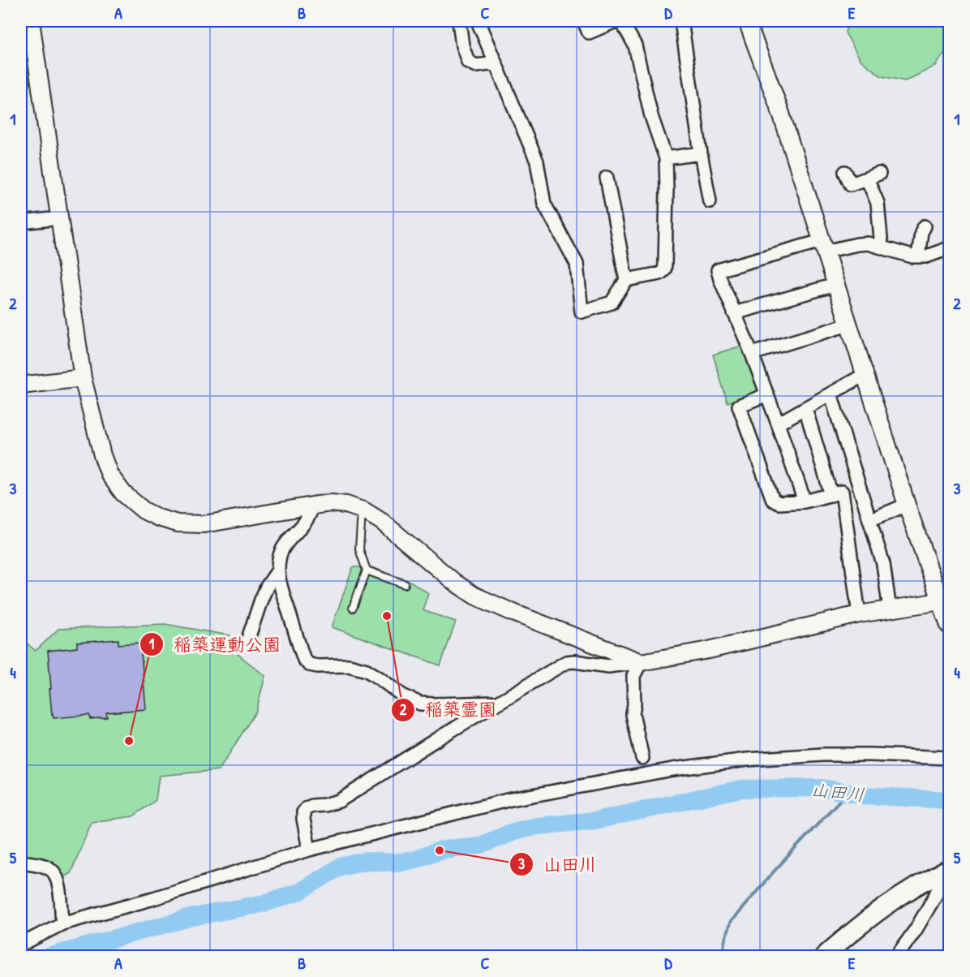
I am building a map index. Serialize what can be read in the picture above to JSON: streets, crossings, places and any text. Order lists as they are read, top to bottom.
{
  "water": ["山田川"],
  "places": ["稲築霊園", "稲築運動公園", "山田川"],
  "grid": {
    "columns": [
      "A",
      "B",
      "C",
      "D",
      "E"
    ],
    "rows": [
      "1",
      "2",
      "3",
      "4",
      "5"
    ]
  }
}
